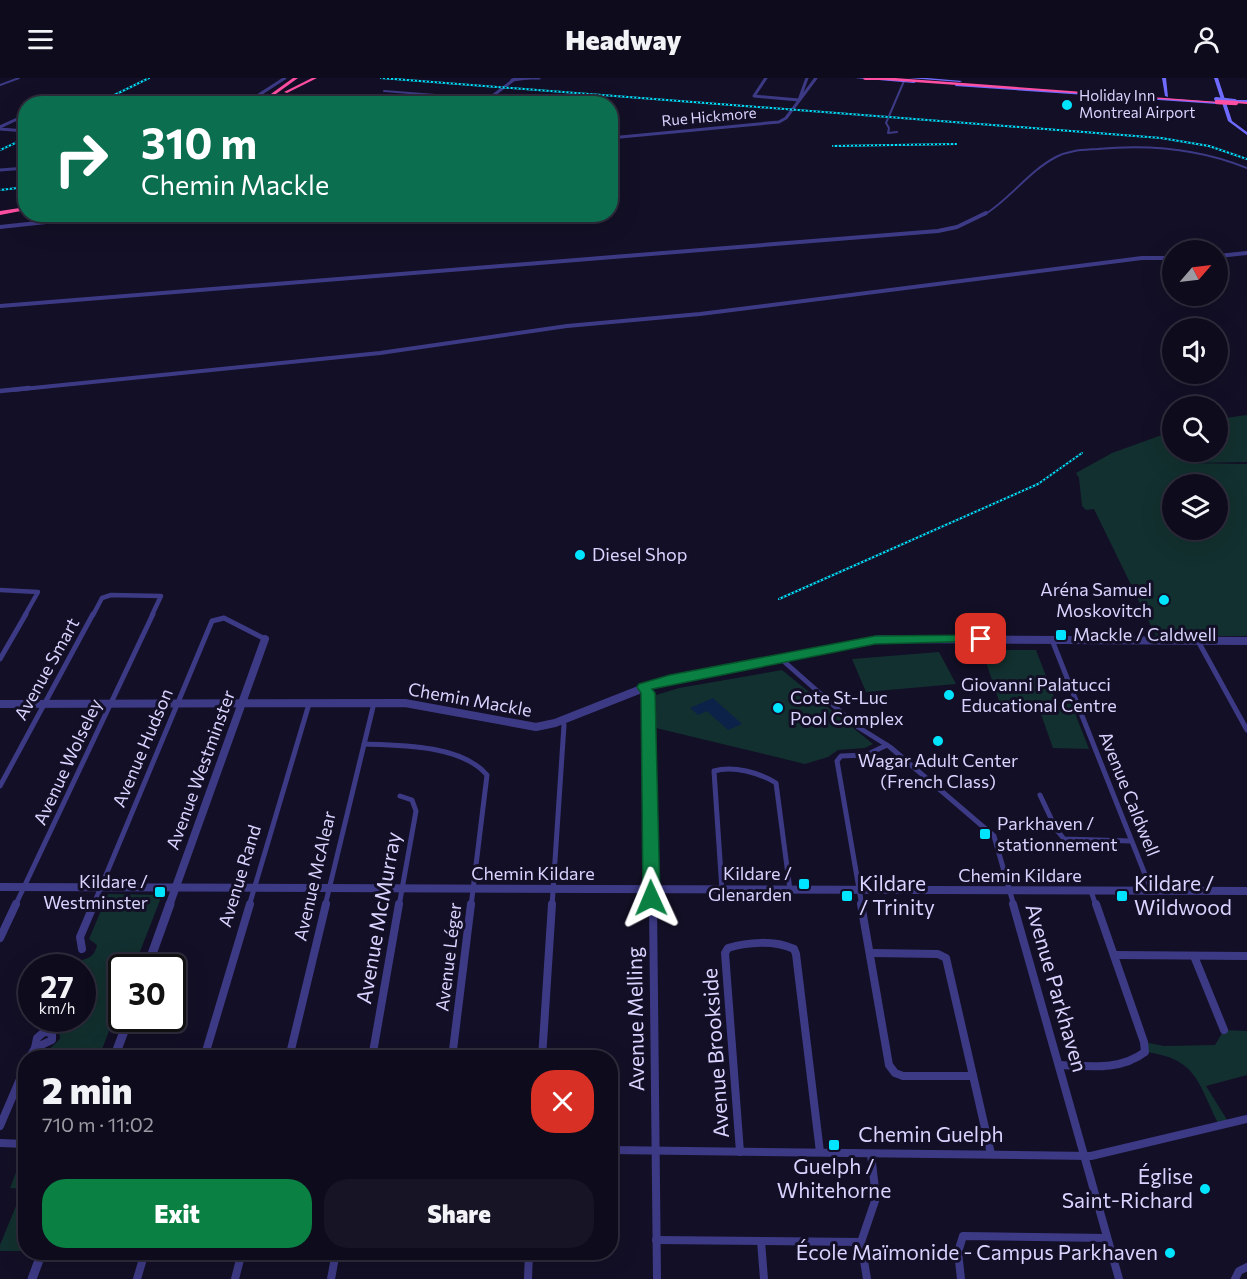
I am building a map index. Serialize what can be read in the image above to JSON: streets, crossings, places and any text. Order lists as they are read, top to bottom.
{
  "streets": {
    "street": [
      "Rue Hickmore",
      "Avenue Smart",
      "Chemin Mackle",
      "Avenue Hudson",
      "Avenue Wolseley",
      "Avenue Westminster",
      "Avenue Caldwell",
      "Chemin Kildare",
      "Avenue Rand",
      "Avenue McAlear",
      "Avenue McMurray",
      "Avenue Léger",
      "Avenue Parkhaven",
      "Avenue Melling",
      "Avenue Brookside",
      "Chemin Guelph"
    ]
  },
  "crossings": [
    ["Avenue Smart", "Chemin Mackle"],
    ["Chemin Mackle", "Avenue Hudson"],
    ["Chemin Mackle", "Avenue Wolseley"],
    ["Chemin Mackle", "Avenue Westminster"],
    ["Chemin Mackle", "Avenue Caldwell"],
    ["Chemin Mackle", "Avenue Rand"],
    ["Chemin Mackle", "Avenue McAlear"],
    ["Chemin Mackle", "Avenue Parkhaven"],
    ["Chemin Mackle", "Avenue Melling"],
    ["Avenue Hudson", "Avenue Westminster"],
    ["Avenue Hudson", "Chemin Kildare"],
    ["Avenue Wolseley", "Chemin Kildare"],
    ["Avenue Westminster", "Chemin Kildare"],
    ["Avenue Caldwell", "Chemin Kildare"],
    ["Chemin Kildare", "Avenue Rand"],
    ["Chemin Kildare", "Avenue McAlear"],
    ["Chemin Kildare", "Avenue McMurray"],
    ["Chemin Kildare", "Avenue Léger"],
    ["Chemin Kildare", "Avenue Parkhaven"],
    ["Chemin Kildare", "Avenue Melling"],
    ["Avenue McAlear", "Avenue Léger"],
    ["Avenue Parkhaven", "Chemin Guelph"],
    ["Avenue Melling", "Chemin Guelph"],
    ["Avenue Brookside", "Chemin Guelph"]
  ],
  "places": {
    "other": [
      "Holiday Inn Montreal Airport",
      "Diesel Shop",
      "Aréna Samuel Moskovitch",
      "Giovanni Palatucci Educational Centre",
      "Cote St-Luc Pool Complex",
      "Wagar Adult Center (French Class)",
      "Église Saint-Richard",
      "École Maïmonide - Campus Parkhaven"
    ],
    "transit": [
      "Mackle / Caldwell",
      "Parkhaven / stationnement",
      "Kildare / Glenarden",
      "Kildare / Westminster",
      "Kildare / Trinity",
      "Kildare / Wildwood",
      "Guelph / Whitehorne"
    ]
  },
  "north": "top right",
  "page": {
    "header": "Headway",
    "turn": ["310 m", "Chemin Mackle"],
    "speed": "27 km/h",
    "limit": "30",
    "heading": ["2 min", "710 m · 11:02"],
    "buttons": ["Exit", "Share"]
  }
}
